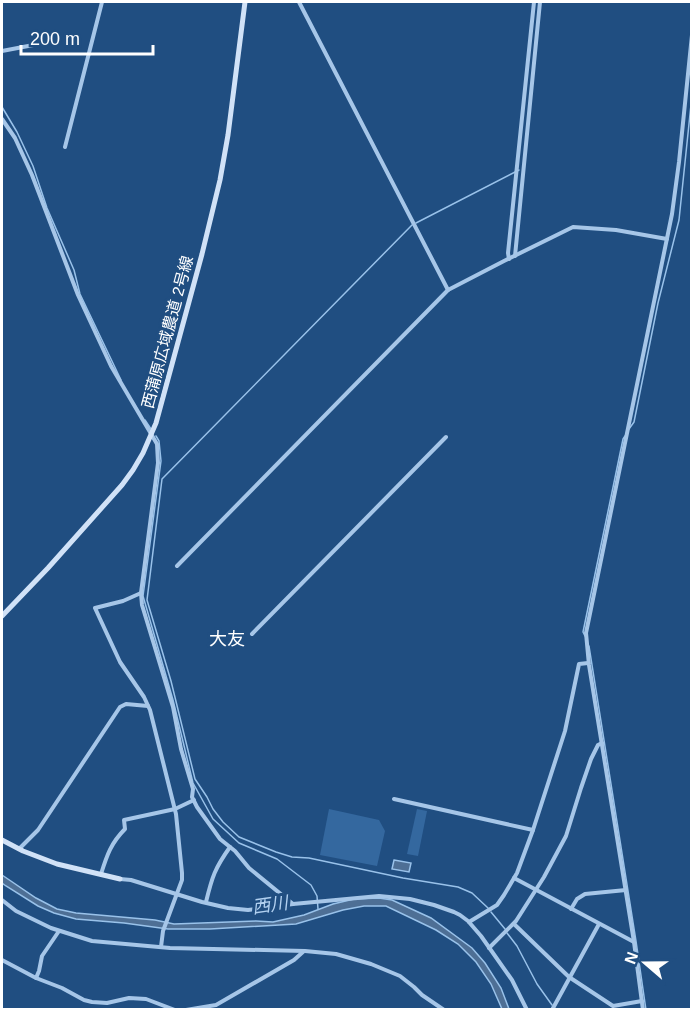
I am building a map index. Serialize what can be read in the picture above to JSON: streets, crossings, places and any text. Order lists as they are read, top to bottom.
{
  "streets": {
    "street": ["西蒲原広域農道 2号線"]
  },
  "districts": ["大友"],
  "water": ["西川"],
  "scale_bar": "200 m",
  "north": "left"
}
